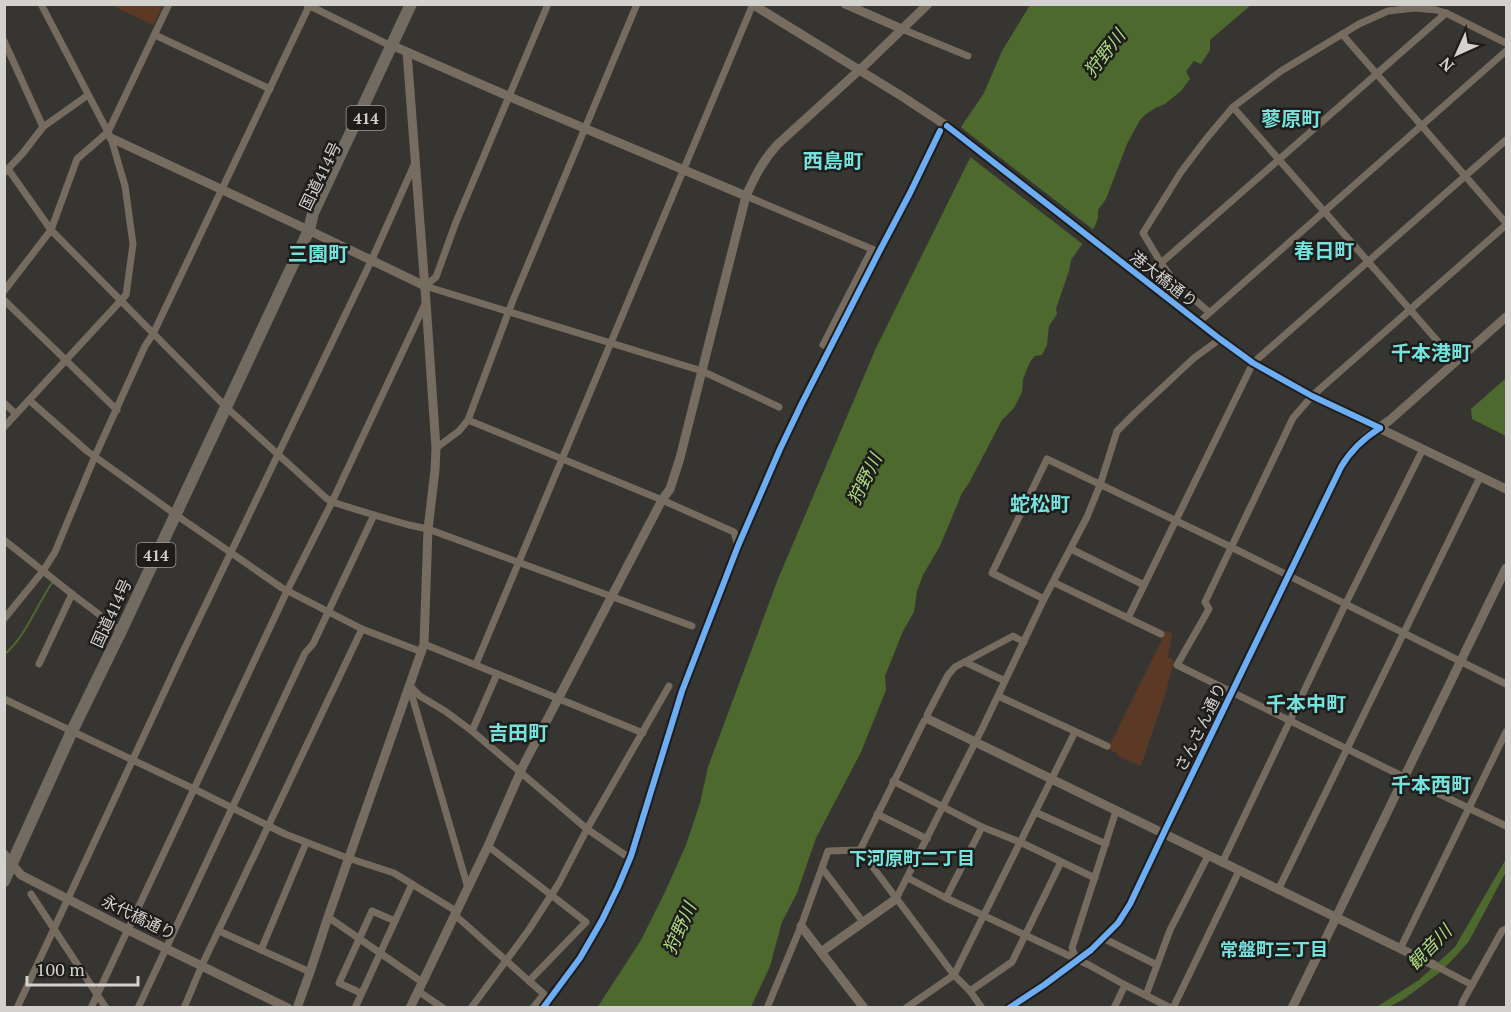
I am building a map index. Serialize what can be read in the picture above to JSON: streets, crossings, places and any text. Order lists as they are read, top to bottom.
{
  "streets": {
    "highway": ["414", "国道414号"],
    "street": ["港大橋通り", "さんさん通り", "永代橋通り"]
  },
  "crossings": [
    ["国道414号", "永代橋通り"],
    ["港大橋通り", "さんさん通り"]
  ],
  "districts": [
    "蓼原町",
    "西島町",
    "春日町",
    "三園町",
    "千本港町",
    "蛇松町",
    "千本中町",
    "吉田町",
    "千本西町",
    "下河原町二丁目",
    "常盤町三丁目"
  ],
  "water": ["狩野川", "観音川"],
  "scale_bar": "100 m",
  "north": "bottom left"
}
